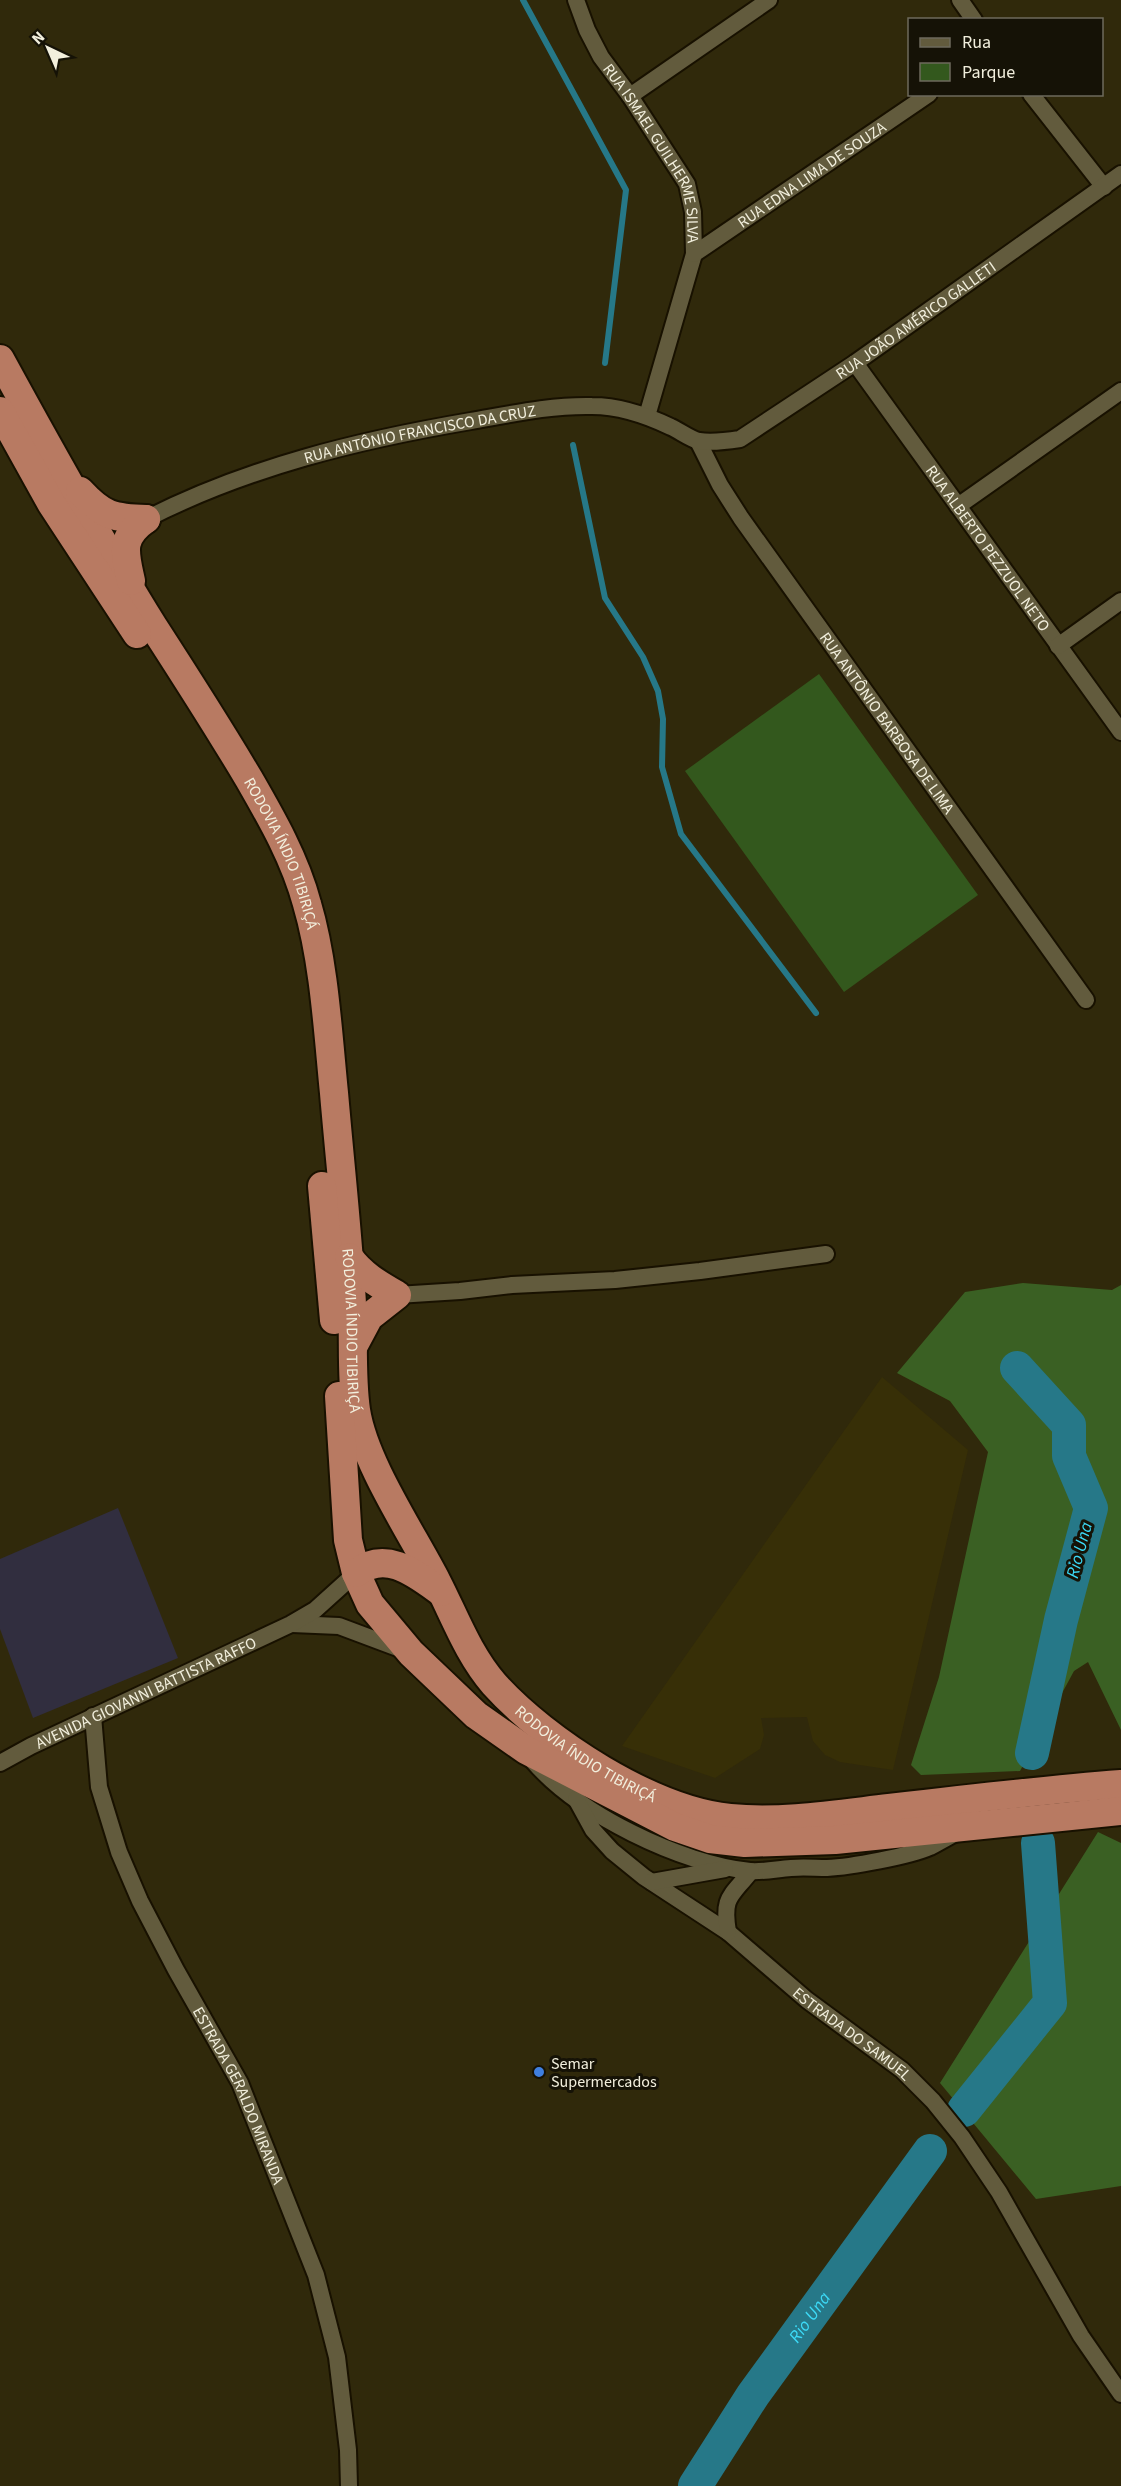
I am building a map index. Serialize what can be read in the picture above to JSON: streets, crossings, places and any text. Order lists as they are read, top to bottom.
{
  "streets": {
    "highway": ["RODOVIA ÍNDIO TIBIRIÇÁ"],
    "street": [
      "RUA ISMAEL GUILHERME SILVA",
      "RUA EDNA LIMA DE SOUZA",
      "RUA JOÃO AMÉRICO GALLETI",
      "RUA ANTÔNIO FRANCISCO DA CRUZ",
      "RUA ALBERTO PEZZUOL NETO",
      "RUA ANTÔNIO BARBOSA DE LIMA",
      "AVENIDA GIOVANNI BATTISTA RAFFO",
      "ESTRADA DO SAMUEL",
      "ESTRADA GERALDO MIRANDA"
    ]
  },
  "crossings": [
    ["RUA ISMAEL GUILHERME SILVA", "RUA EDNA LIMA DE SOUZA"],
    ["RUA ISMAEL GUILHERME SILVA", "RUA ANTÔNIO FRANCISCO DA CRUZ"],
    ["RUA JOÃO AMÉRICO GALLETI", "RUA ANTÔNIO FRANCISCO DA CRUZ"],
    ["RUA JOÃO AMÉRICO GALLETI", "RUA ALBERTO PEZZUOL NETO"],
    ["RUA JOÃO AMÉRICO GALLETI", "RUA ANTÔNIO BARBOSA DE LIMA"],
    ["RUA ANTÔNIO FRANCISCO DA CRUZ", "RUA ANTÔNIO BARBOSA DE LIMA"],
    ["RODOVIA ÍNDIO TIBIRIÇÁ", "AVENIDA GIOVANNI BATTISTA RAFFO"],
    ["AVENIDA GIOVANNI BATTISTA RAFFO", "ESTRADA GERALDO MIRANDA"]
  ],
  "water": ["Rio Una"],
  "places": ["Semar Supermercados"],
  "legend": ["Rua", "Parque"],
  "north": "top left"
}
